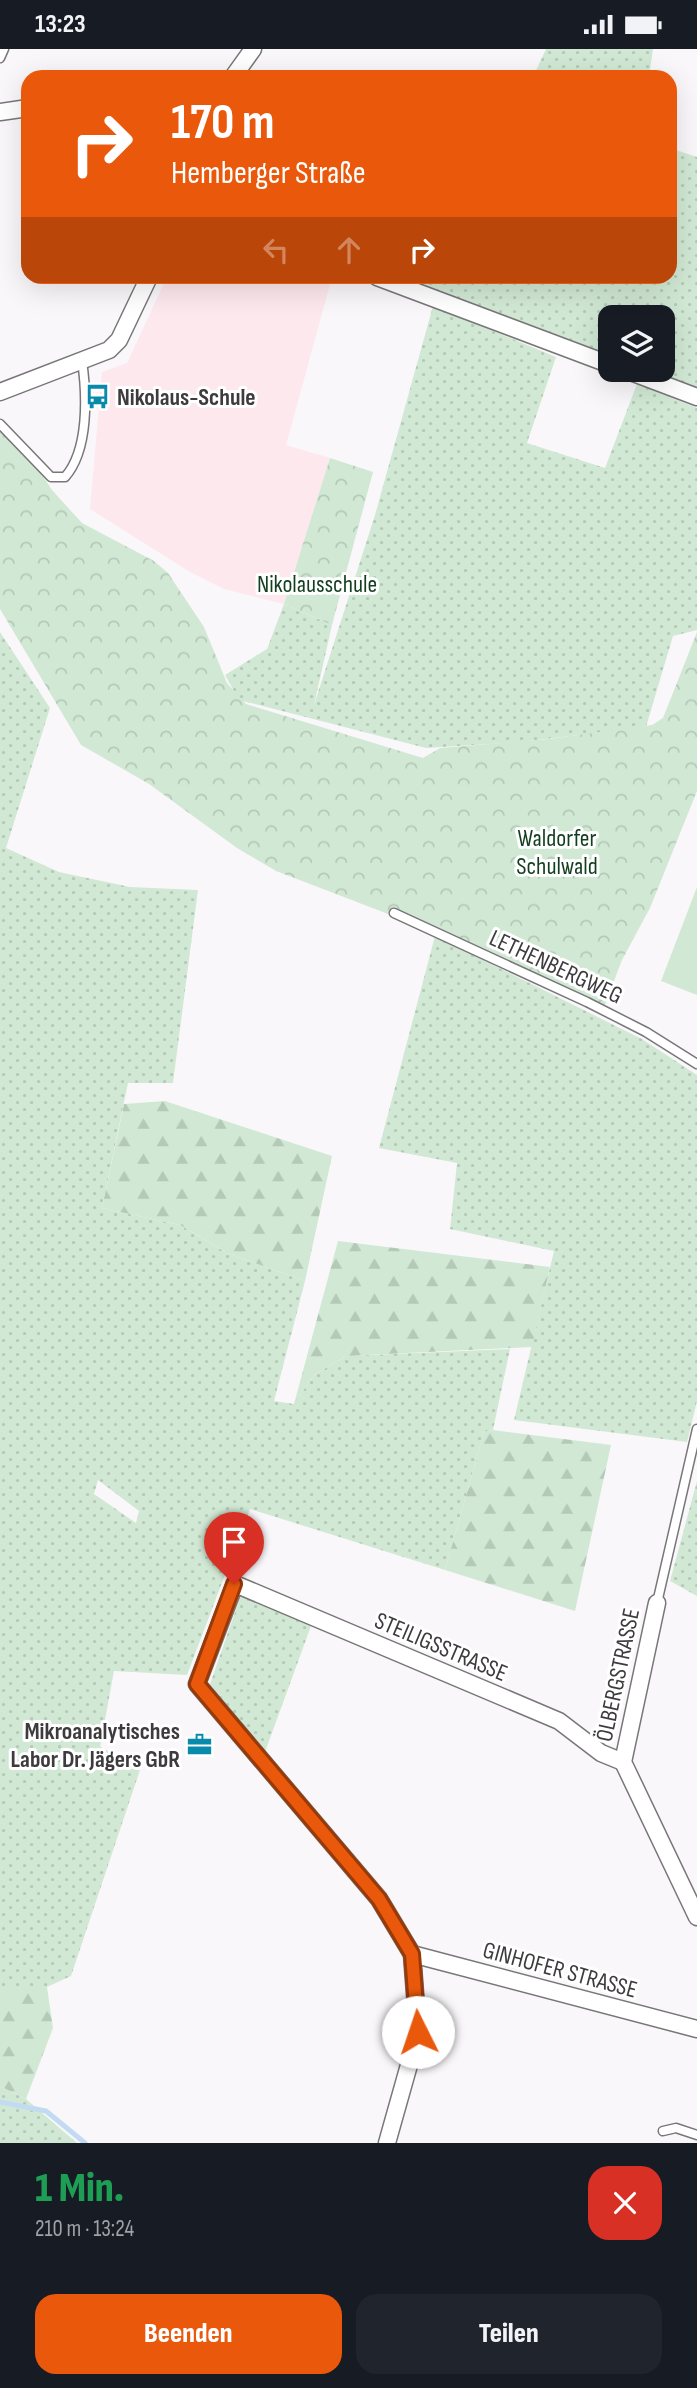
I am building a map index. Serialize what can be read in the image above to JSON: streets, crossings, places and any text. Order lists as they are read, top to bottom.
{
  "streets": {
    "street": ["STEILIGSSTRASSE", "ÖLBERGSTRASSE", "GINHOFER STRASSE"],
    "lane": ["LETHENBERGWEG"]
  },
  "crossings": [
    ["STEILIGSSTRASSE", "ÖLBERGSTRASSE"],
    ["STEILIGSSTRASSE", "GINHOFER STRASSE"]
  ],
  "parks": ["Nikolausschule", "Waldorfer Schulwald"],
  "places": {
    "bus stop": ["Nikolaus-Schule"],
    "office": ["Mikroanalytisches Labor Dr. Jägers GbR"]
  },
  "page": {
    "status": "13:23",
    "turn": ["170 m", "Hemberger Straße"],
    "heading": ["1 Min.", "210 m · 13:24"],
    "buttons": ["Beenden", "Teilen"]
  }
}
